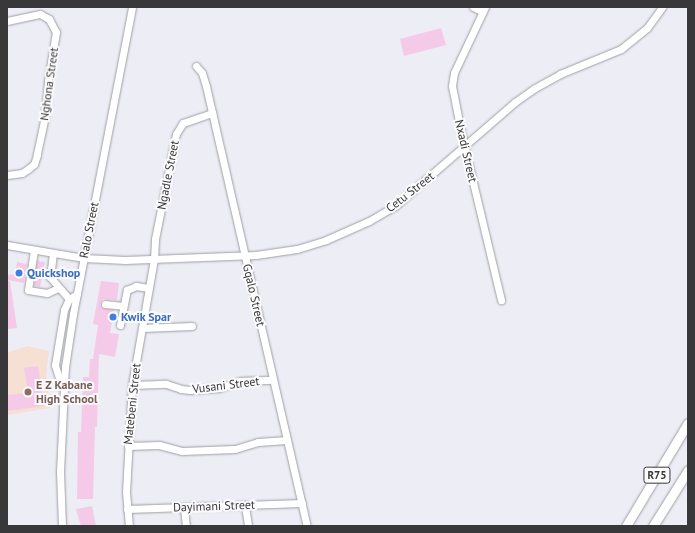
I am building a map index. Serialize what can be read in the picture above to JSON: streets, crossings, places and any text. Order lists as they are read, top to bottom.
{
  "streets": {
    "main road": ["R75"],
    "street": [
      "Nghona Street",
      "Nxadi Street",
      "Ngadle Street",
      "Cetu Street",
      "Ralo Street",
      "Gqalo Street",
      "Vusani Street",
      "Matebeni Street",
      "Dayimani Street"
    ]
  },
  "crossings": [
    ["Nxadi Street", "Cetu Street"],
    ["Ngadle Street", "Cetu Street"],
    ["Ngadle Street", "Gqalo Street"],
    ["Ngadle Street", "Matebeni Street"],
    ["Cetu Street", "Ralo Street"],
    ["Cetu Street", "Gqalo Street"],
    ["Cetu Street", "Matebeni Street"],
    ["Gqalo Street", "Vusani Street"],
    ["Gqalo Street", "Dayimani Street"],
    ["Vusani Street", "Matebeni Street"],
    ["Matebeni Street", "Dayimani Street"]
  ],
  "places": ["Quickshop", "Kwik Spar", "E Z Kabane High School"]
}
